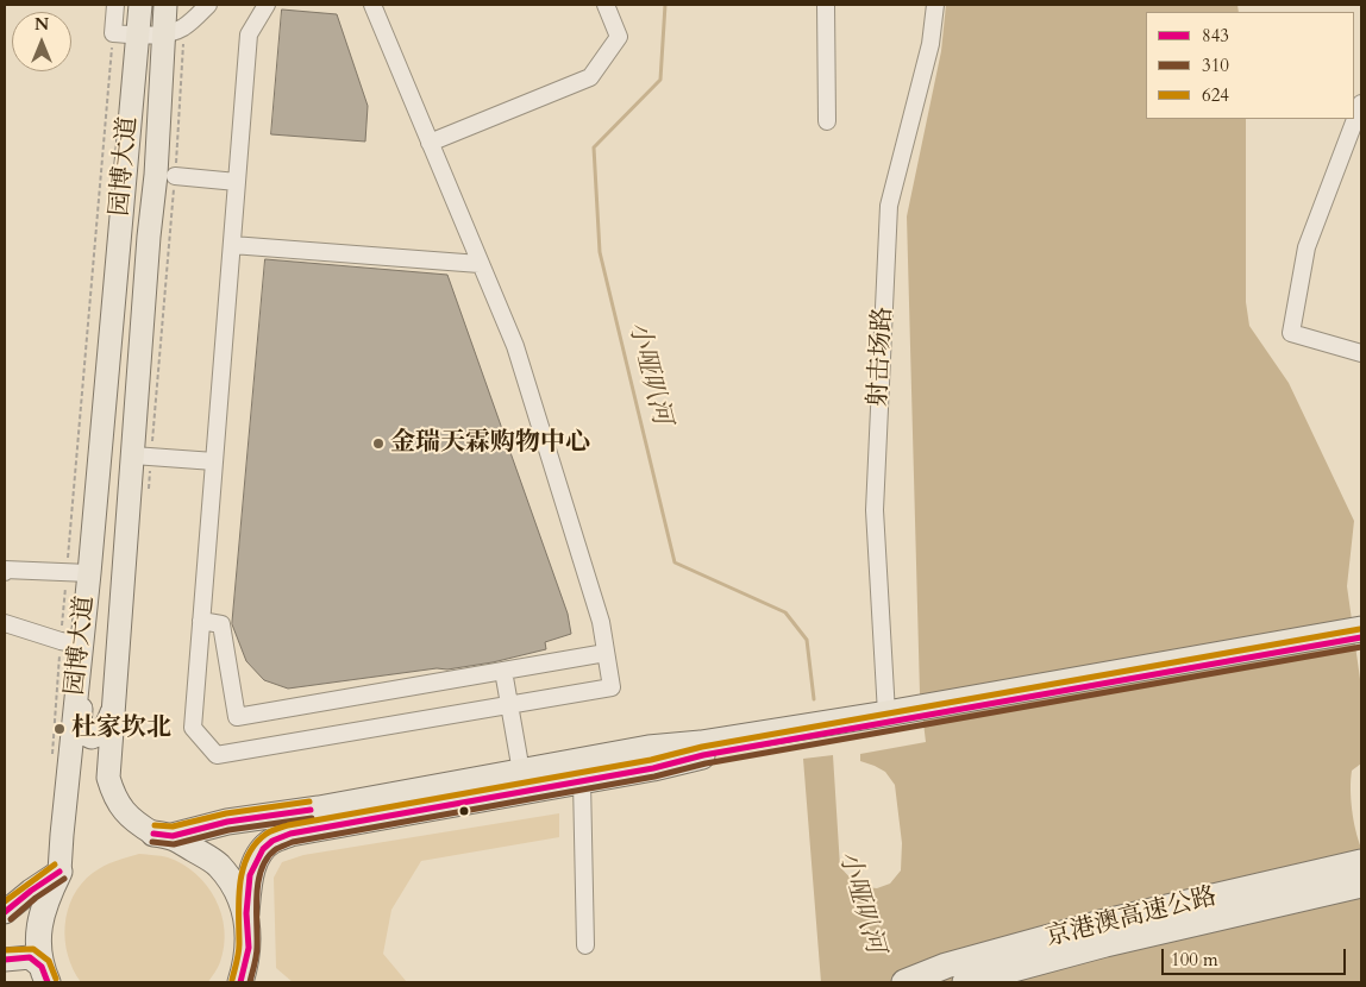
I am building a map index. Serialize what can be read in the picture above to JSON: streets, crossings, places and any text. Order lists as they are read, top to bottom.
{
  "streets": {
    "highway": ["京港澳高速公路"],
    "main road": ["园博大道"],
    "street": ["射击场路"]
  },
  "water": ["小哑叭河"],
  "places": ["金瑞天霖购物中心", "杜家坎北"],
  "lines": ["transit line 624", "transit line 843", "transit line 310"],
  "legend": ["843", "310", "624"],
  "scale_bar": "100 m",
  "north": "top"
}
